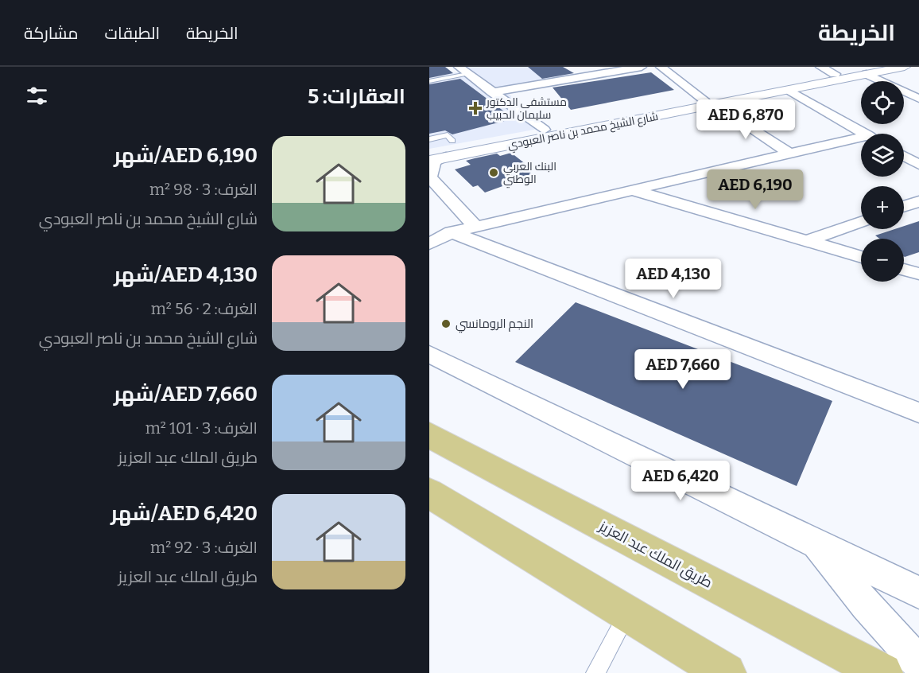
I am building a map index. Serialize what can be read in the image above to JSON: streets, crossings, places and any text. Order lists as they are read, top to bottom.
{
  "streets": {
    "highway": ["طريق الملك عبد العزيز"],
    "street": ["شارع الشيخ محمد بن ناصر العبودي"]
  },
  "places": {
    "health": ["مستشفى الدكتور سليمان الحبيب"],
    "other": ["البنك العربي الوطني", "النجم الرومانسي"]
  },
  "page": {
    "header": "الخريطة",
    "nav": ["الخريطة", "الطبقات", "مشاركة"],
    "heading": "العقارات: 5",
    "map_buttons": ["+", "−"],
    "price": [
      "AED 6,870",
      "AED 6,190",
      "AED 4,130",
      "AED 7,660",
      "AED 6,420"
    ],
    "list": [
      {
        "name": "AED 6,190/شهر",
        "note": "الغرف: 3 · 98 m² · شارع الشيخ محمد بن ناصر العبودي"
      },
      {
        "name": "AED 4,130/شهر",
        "note": "الغرف: 2 · 56 m² · شارع الشيخ محمد بن ناصر العبودي"
      },
      {
        "name": "AED 7,660/شهر",
        "note": "الغرف: 3 · 101 m² · طريق الملك عبد العزيز"
      },
      {
        "name": "AED 6,420/شهر",
        "note": "الغرف: 3 · 92 m² · طريق الملك عبد العزيز"
      }
    ]
  }
}
